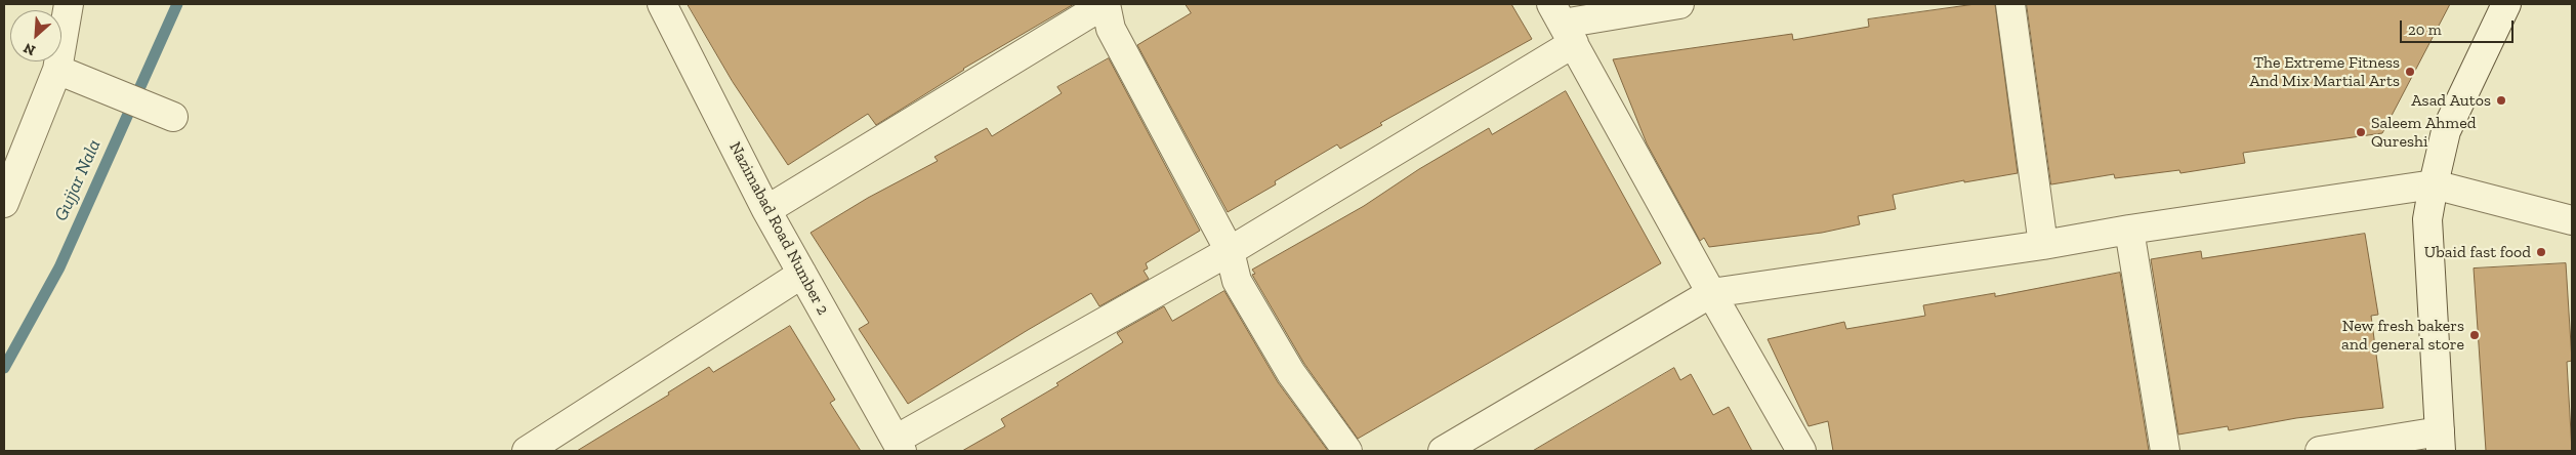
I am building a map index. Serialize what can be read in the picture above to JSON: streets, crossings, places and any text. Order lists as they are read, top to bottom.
{
  "streets": {
    "street": ["Nazimabad Road Number 2"]
  },
  "water": ["Gujjar Nala"],
  "places": [
    "The Extreme Fitness And Mix Martial Arts",
    "Asad Autos",
    "Saleem Ahmed Qureshi",
    "Ubaid fast food",
    "New fresh bakers and general store"
  ],
  "scale_bar": "20 m",
  "north": "bottom left"
}
